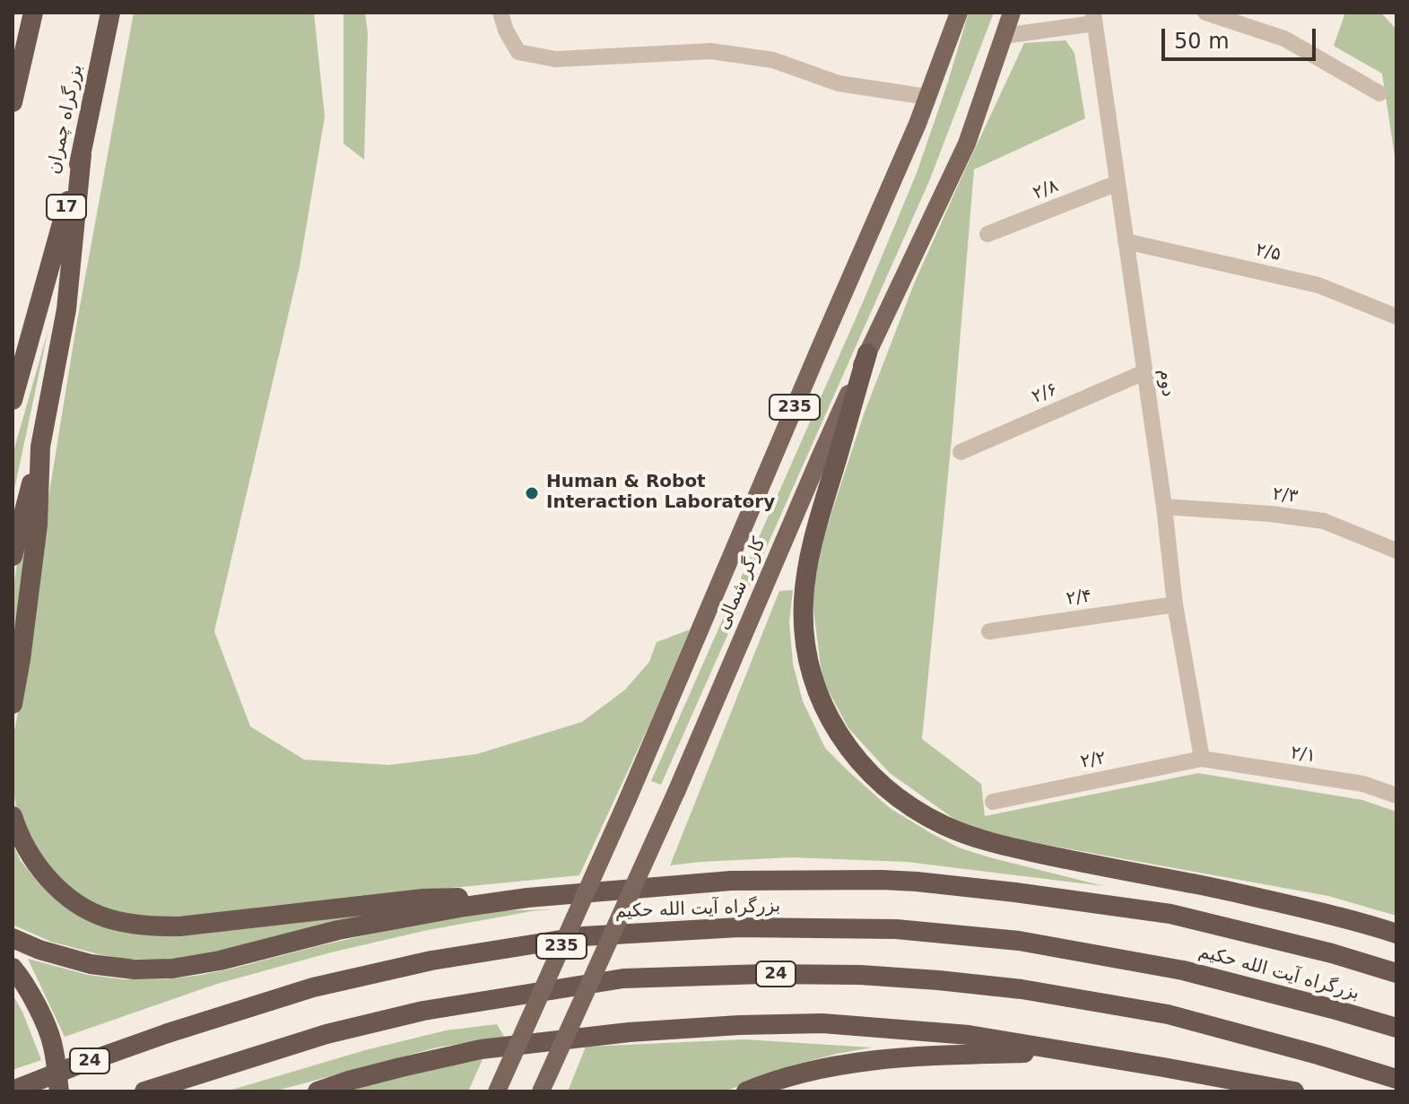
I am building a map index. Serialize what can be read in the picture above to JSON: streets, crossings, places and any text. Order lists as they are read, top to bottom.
{
  "streets": {
    "highway": [
      "بزرگراه چمران",
      "17",
      "بزرگراه آیت الله حکیم",
      "24"
    ],
    "main road": ["235", "کارگر شمالی"],
    "street": [
      "۲/۸",
      "۲/۵",
      "دوم",
      "۲/۶",
      "۲/۳",
      "۲/۴",
      "۲/۱",
      "۲/۲"
    ]
  },
  "crossings": [
    ["۲/۸", "دوم"],
    ["۲/۵", "دوم"],
    ["دوم", "۲/۶"],
    ["دوم", "۲/۳"],
    ["دوم", "۲/۴"],
    ["دوم", "۲/۱"],
    ["دوم", "۲/۲"],
    ["۲/۱", "۲/۲"]
  ],
  "places": ["Human & Robot Interaction Laboratory"],
  "scale_bar": "50 m"
}
